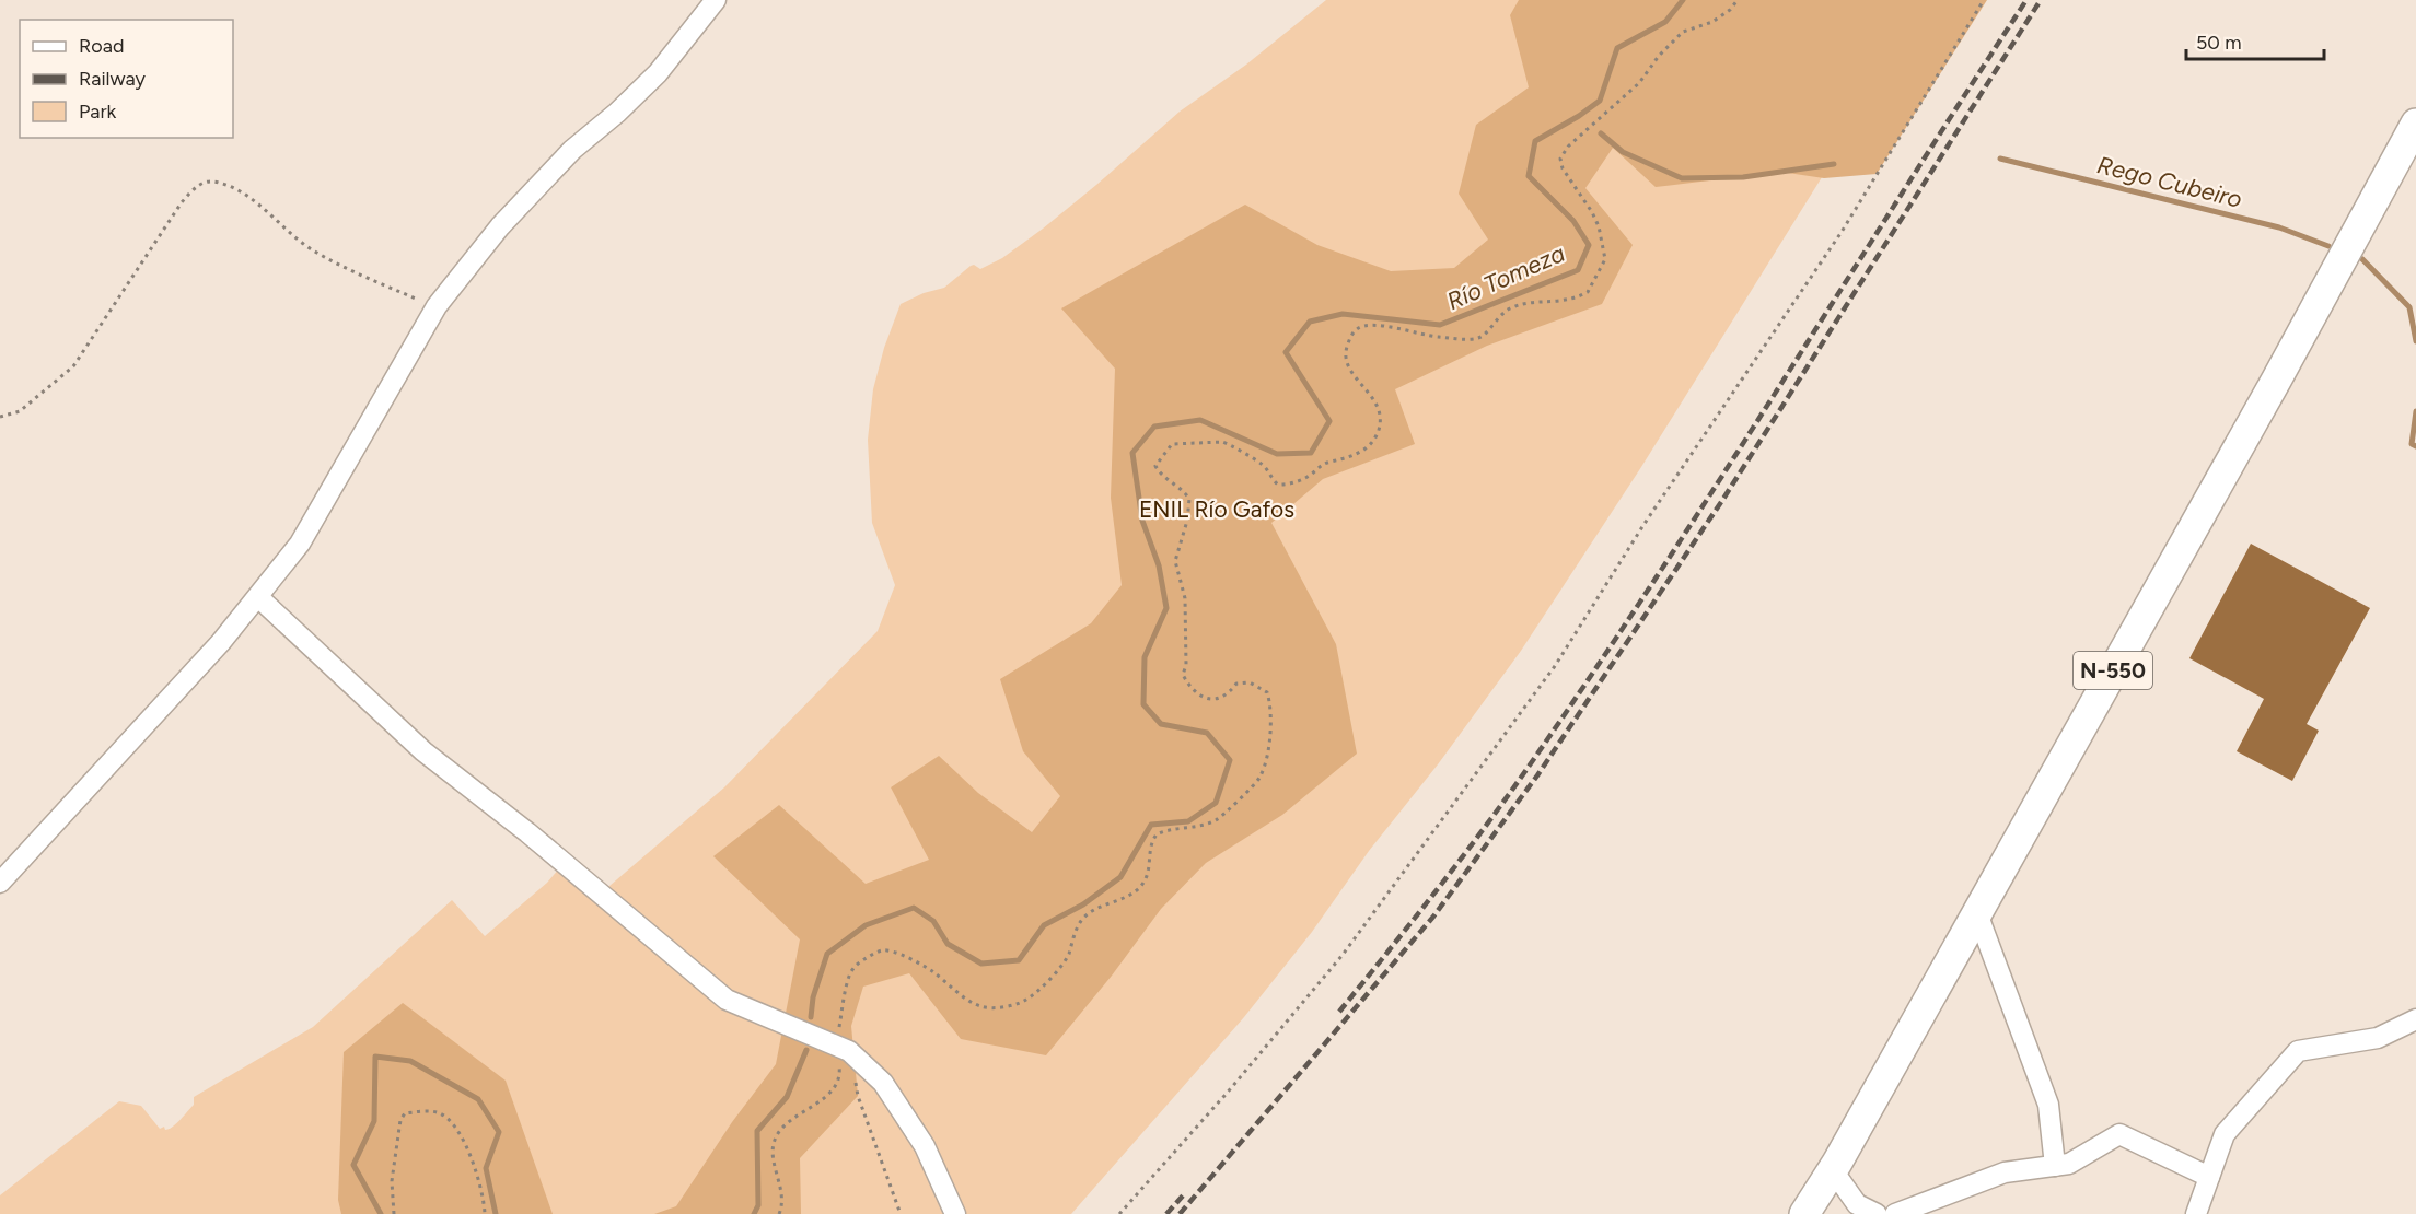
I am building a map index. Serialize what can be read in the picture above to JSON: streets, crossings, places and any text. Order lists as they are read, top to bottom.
{
  "streets": {
    "highway": ["N-550"]
  },
  "water": ["Rego Cubeiro", "Río Tomeza"],
  "parks": ["ENIL Río Gafos"],
  "legend": ["Road", "Railway", "Park"],
  "scale_bar": "50 m"
}
